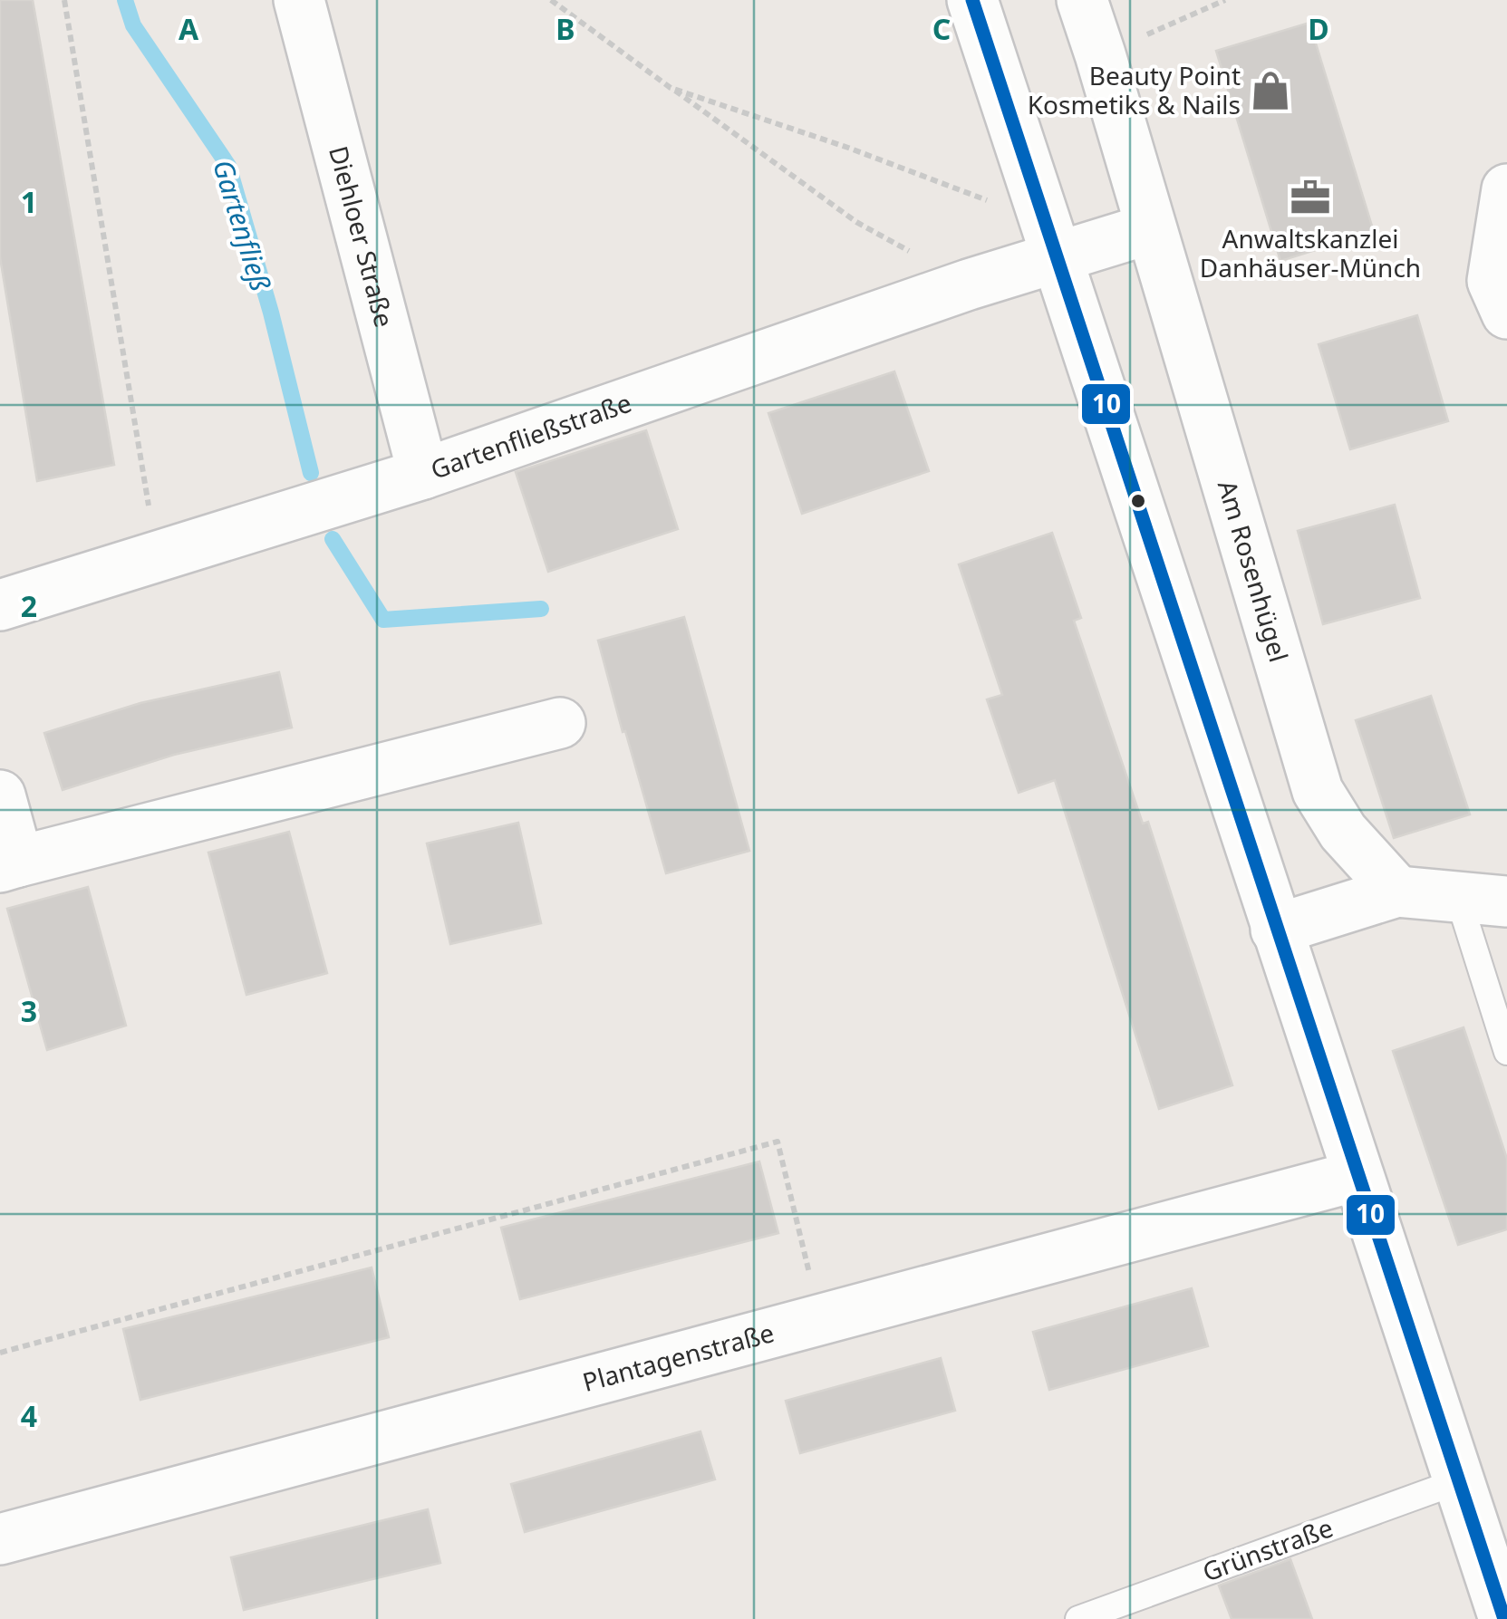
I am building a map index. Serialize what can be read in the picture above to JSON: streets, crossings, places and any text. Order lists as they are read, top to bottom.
{
  "streets": {
    "street": [
      "Diehloer Straße",
      "Gartenfließstraße",
      "Am Rosenhügel",
      "Plantagenstraße"
    ],
    "lane": ["Grünstraße"]
  },
  "crossings": [
    ["Diehloer Straße", "Gartenfließstraße"]
  ],
  "water": ["Gartenfließ"],
  "places": {
    "shop": ["Beauty Point Kosmetiks & Nails"],
    "office": ["Anwaltskanzlei Danhäuser-Münch"]
  },
  "lines": ["transit line 10"],
  "grid": {
    "columns": [
      "A",
      "B",
      "C",
      "D"
    ],
    "rows": [
      "1",
      "2",
      "3",
      "4"
    ]
  }
}
